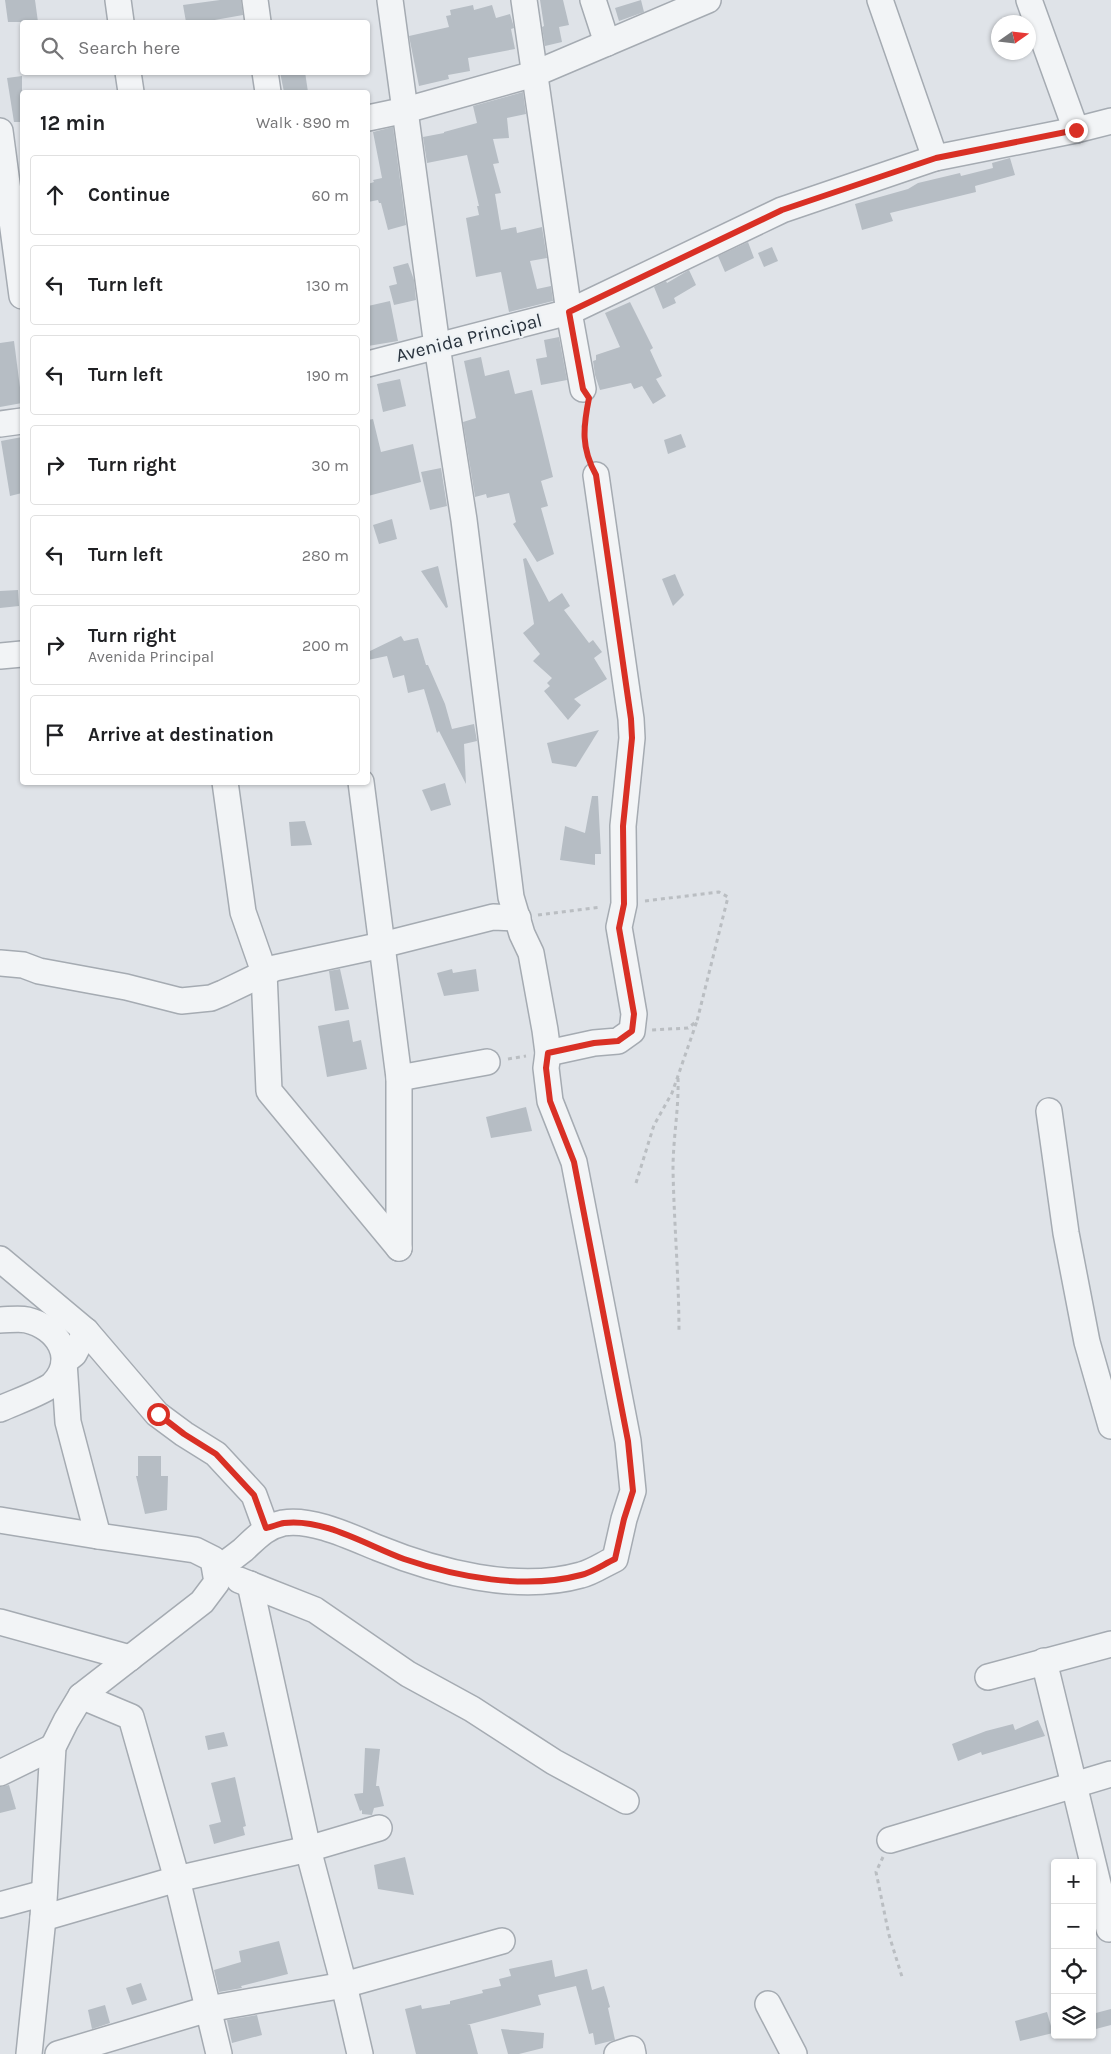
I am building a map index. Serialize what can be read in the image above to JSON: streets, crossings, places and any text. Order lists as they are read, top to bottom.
{
  "streets": {
    "street": ["Avenida Principal"]
  },
  "north": "right",
  "page": {
    "search": "Search here",
    "heading": ["12 min", "Walk · 890 m"],
    "list": [
      ["Continue", "60 m"],
      ["Turn left", "130 m"],
      ["Turn left", "190 m"],
      ["Turn right", "30 m"],
      ["Turn left", "280 m"],
      ["Turn right", "Avenida Principal", "200 m"],
      "Arrive at destination"
    ],
    "map_buttons": ["+", "−"]
  }
}
